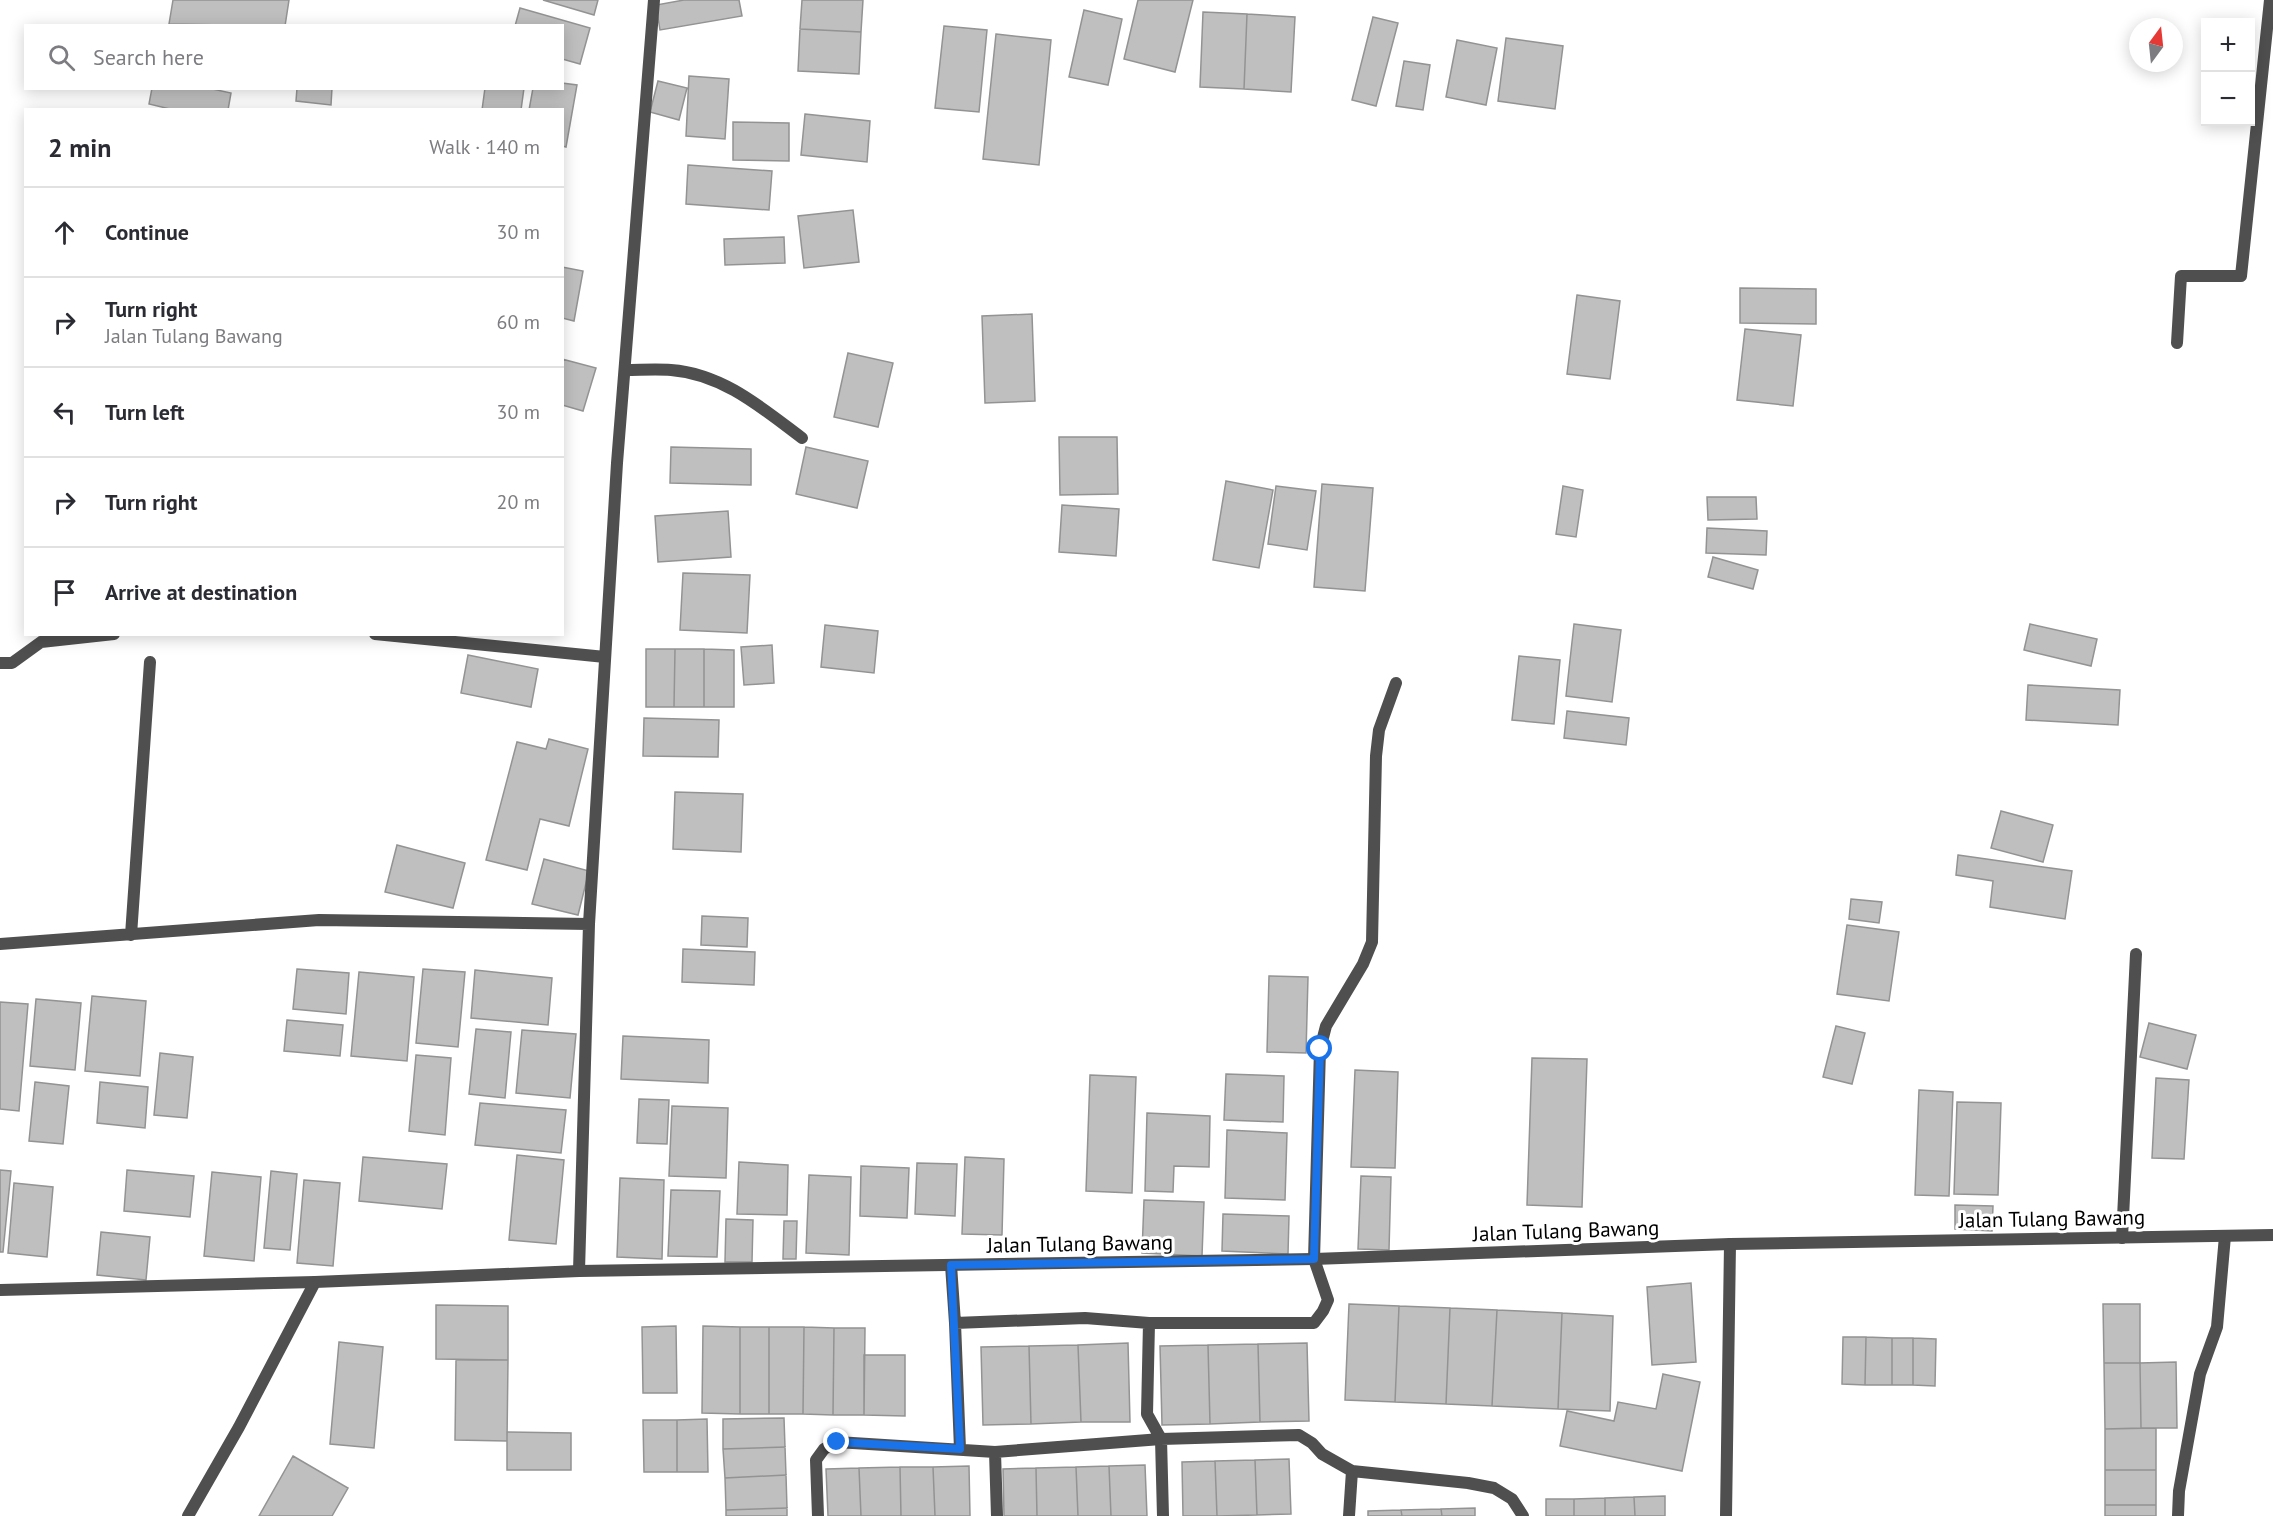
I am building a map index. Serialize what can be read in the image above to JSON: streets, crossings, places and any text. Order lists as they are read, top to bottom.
{
  "streets": {
    "street": ["Jalan Tulang Bawang"]
  },
  "north": "top",
  "page": {
    "map_buttons": ["+", "−"],
    "search": "Search here",
    "heading": ["2 min", "Walk · 140 m"],
    "list": [
      ["Continue", "30 m"],
      ["Turn right", "Jalan Tulang Bawang", "60 m"],
      ["Turn left", "30 m"],
      ["Turn right", "20 m"],
      "Arrive at destination"
    ]
  }
}
